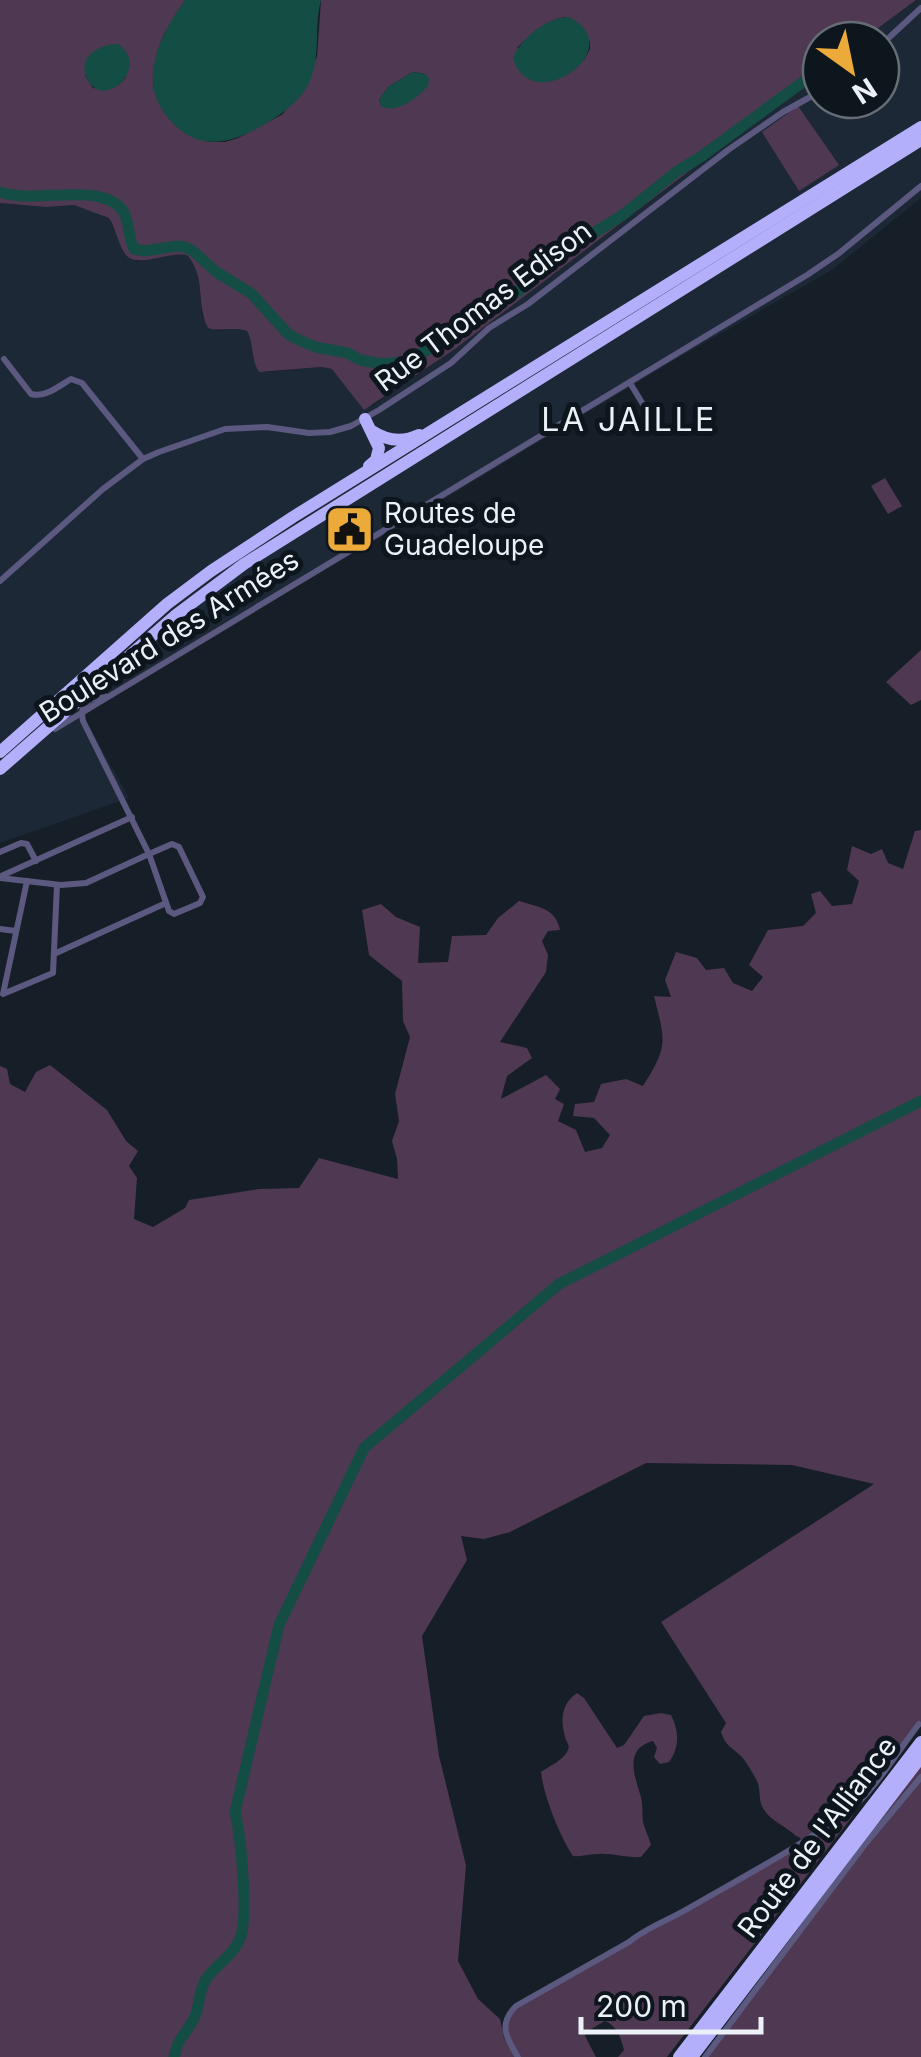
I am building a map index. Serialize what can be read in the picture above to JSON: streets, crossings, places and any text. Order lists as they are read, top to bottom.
{
  "streets": {
    "highway": ["Route de l'Alliance"],
    "street": ["Rue Thomas Edison", "Boulevard des Armées"]
  },
  "districts": ["LA JAILLE"],
  "places": {
    "public building": ["Routes de Guadeloupe"]
  },
  "scale_bar": "200 m",
  "north": "bottom right"
}
